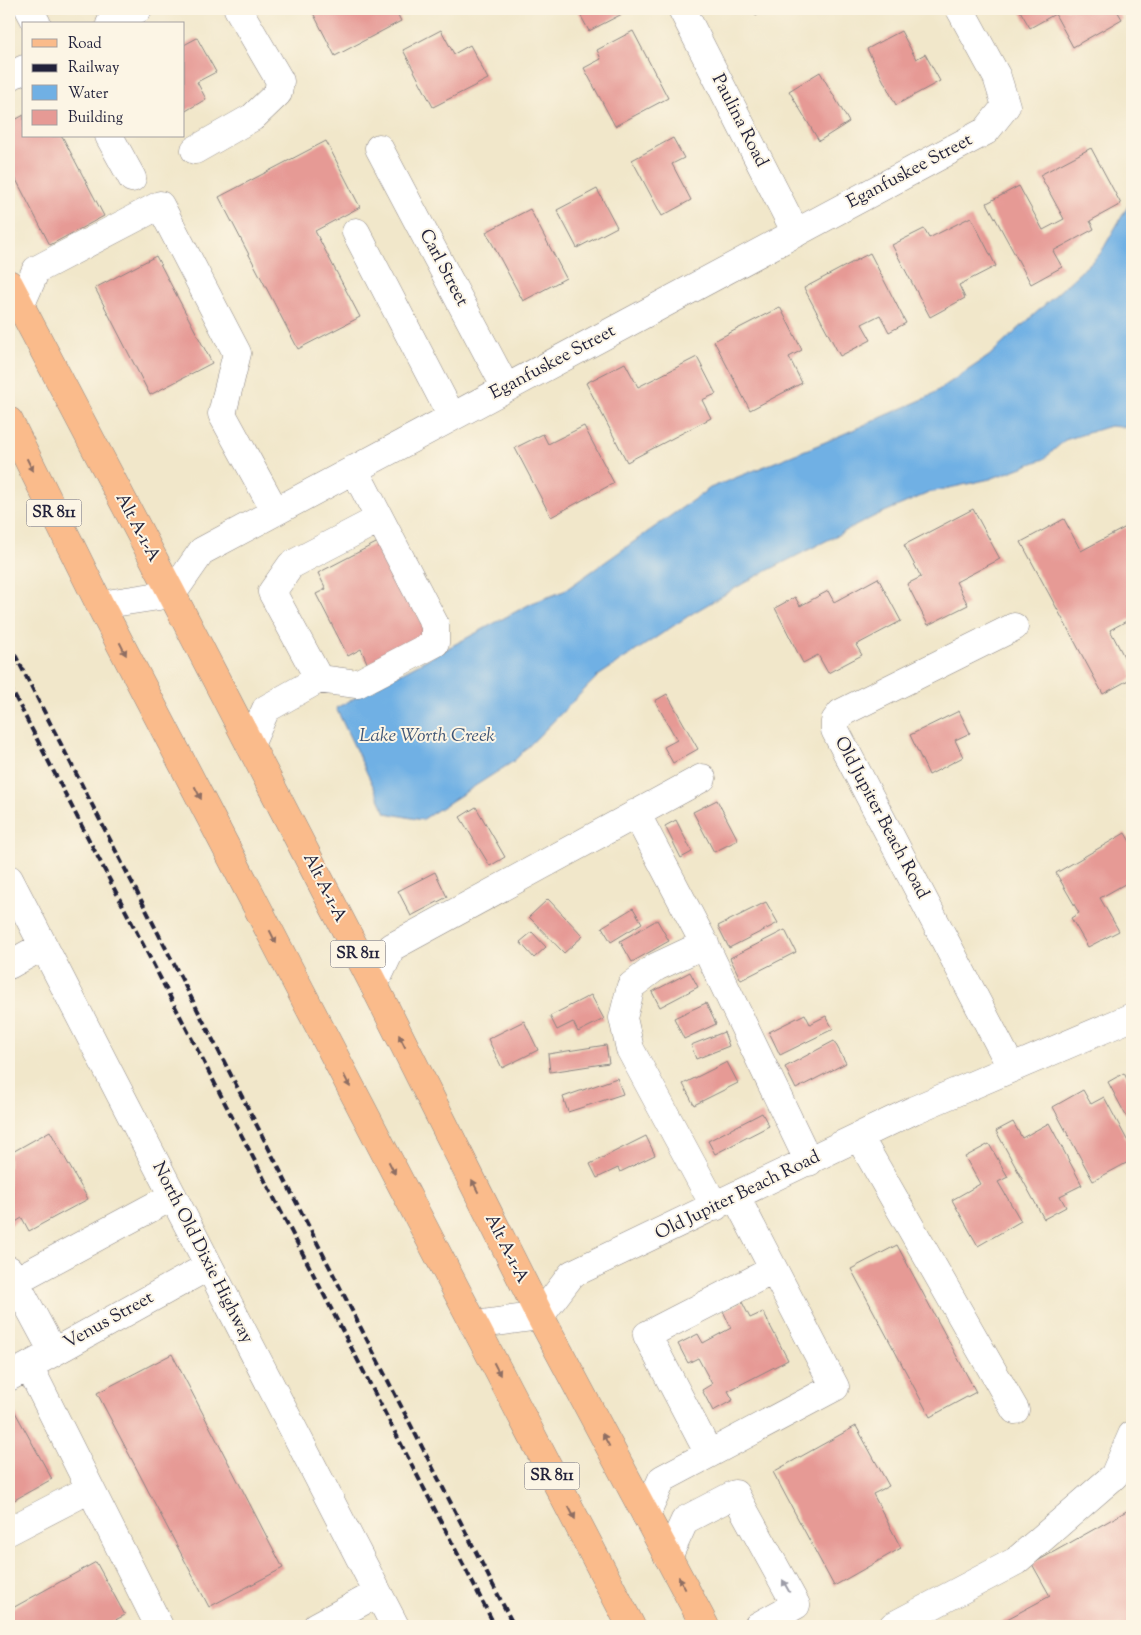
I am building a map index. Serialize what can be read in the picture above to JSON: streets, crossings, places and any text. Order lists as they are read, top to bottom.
{
  "streets": {
    "main road": ["SR 811", "Alt A-1-A"],
    "street": [
      "Paulina Road",
      "Eganfuskee Street",
      "Carl Street",
      "Old Jupiter Beach Road",
      "North Old Dixie Highway",
      "Venus Street"
    ]
  },
  "crossings": [
    ["Paulina Road", "Eganfuskee Street"],
    ["Eganfuskee Street", "Carl Street"],
    ["Eganfuskee Street", "Alt A-1-A"],
    ["Alt A-1-A", "Old Jupiter Beach Road"],
    ["North Old Dixie Highway", "Venus Street"]
  ],
  "water": ["Lake Worth Creek"],
  "legend": [
    "Road",
    "Railway",
    "Water",
    "Building"
  ]
}
